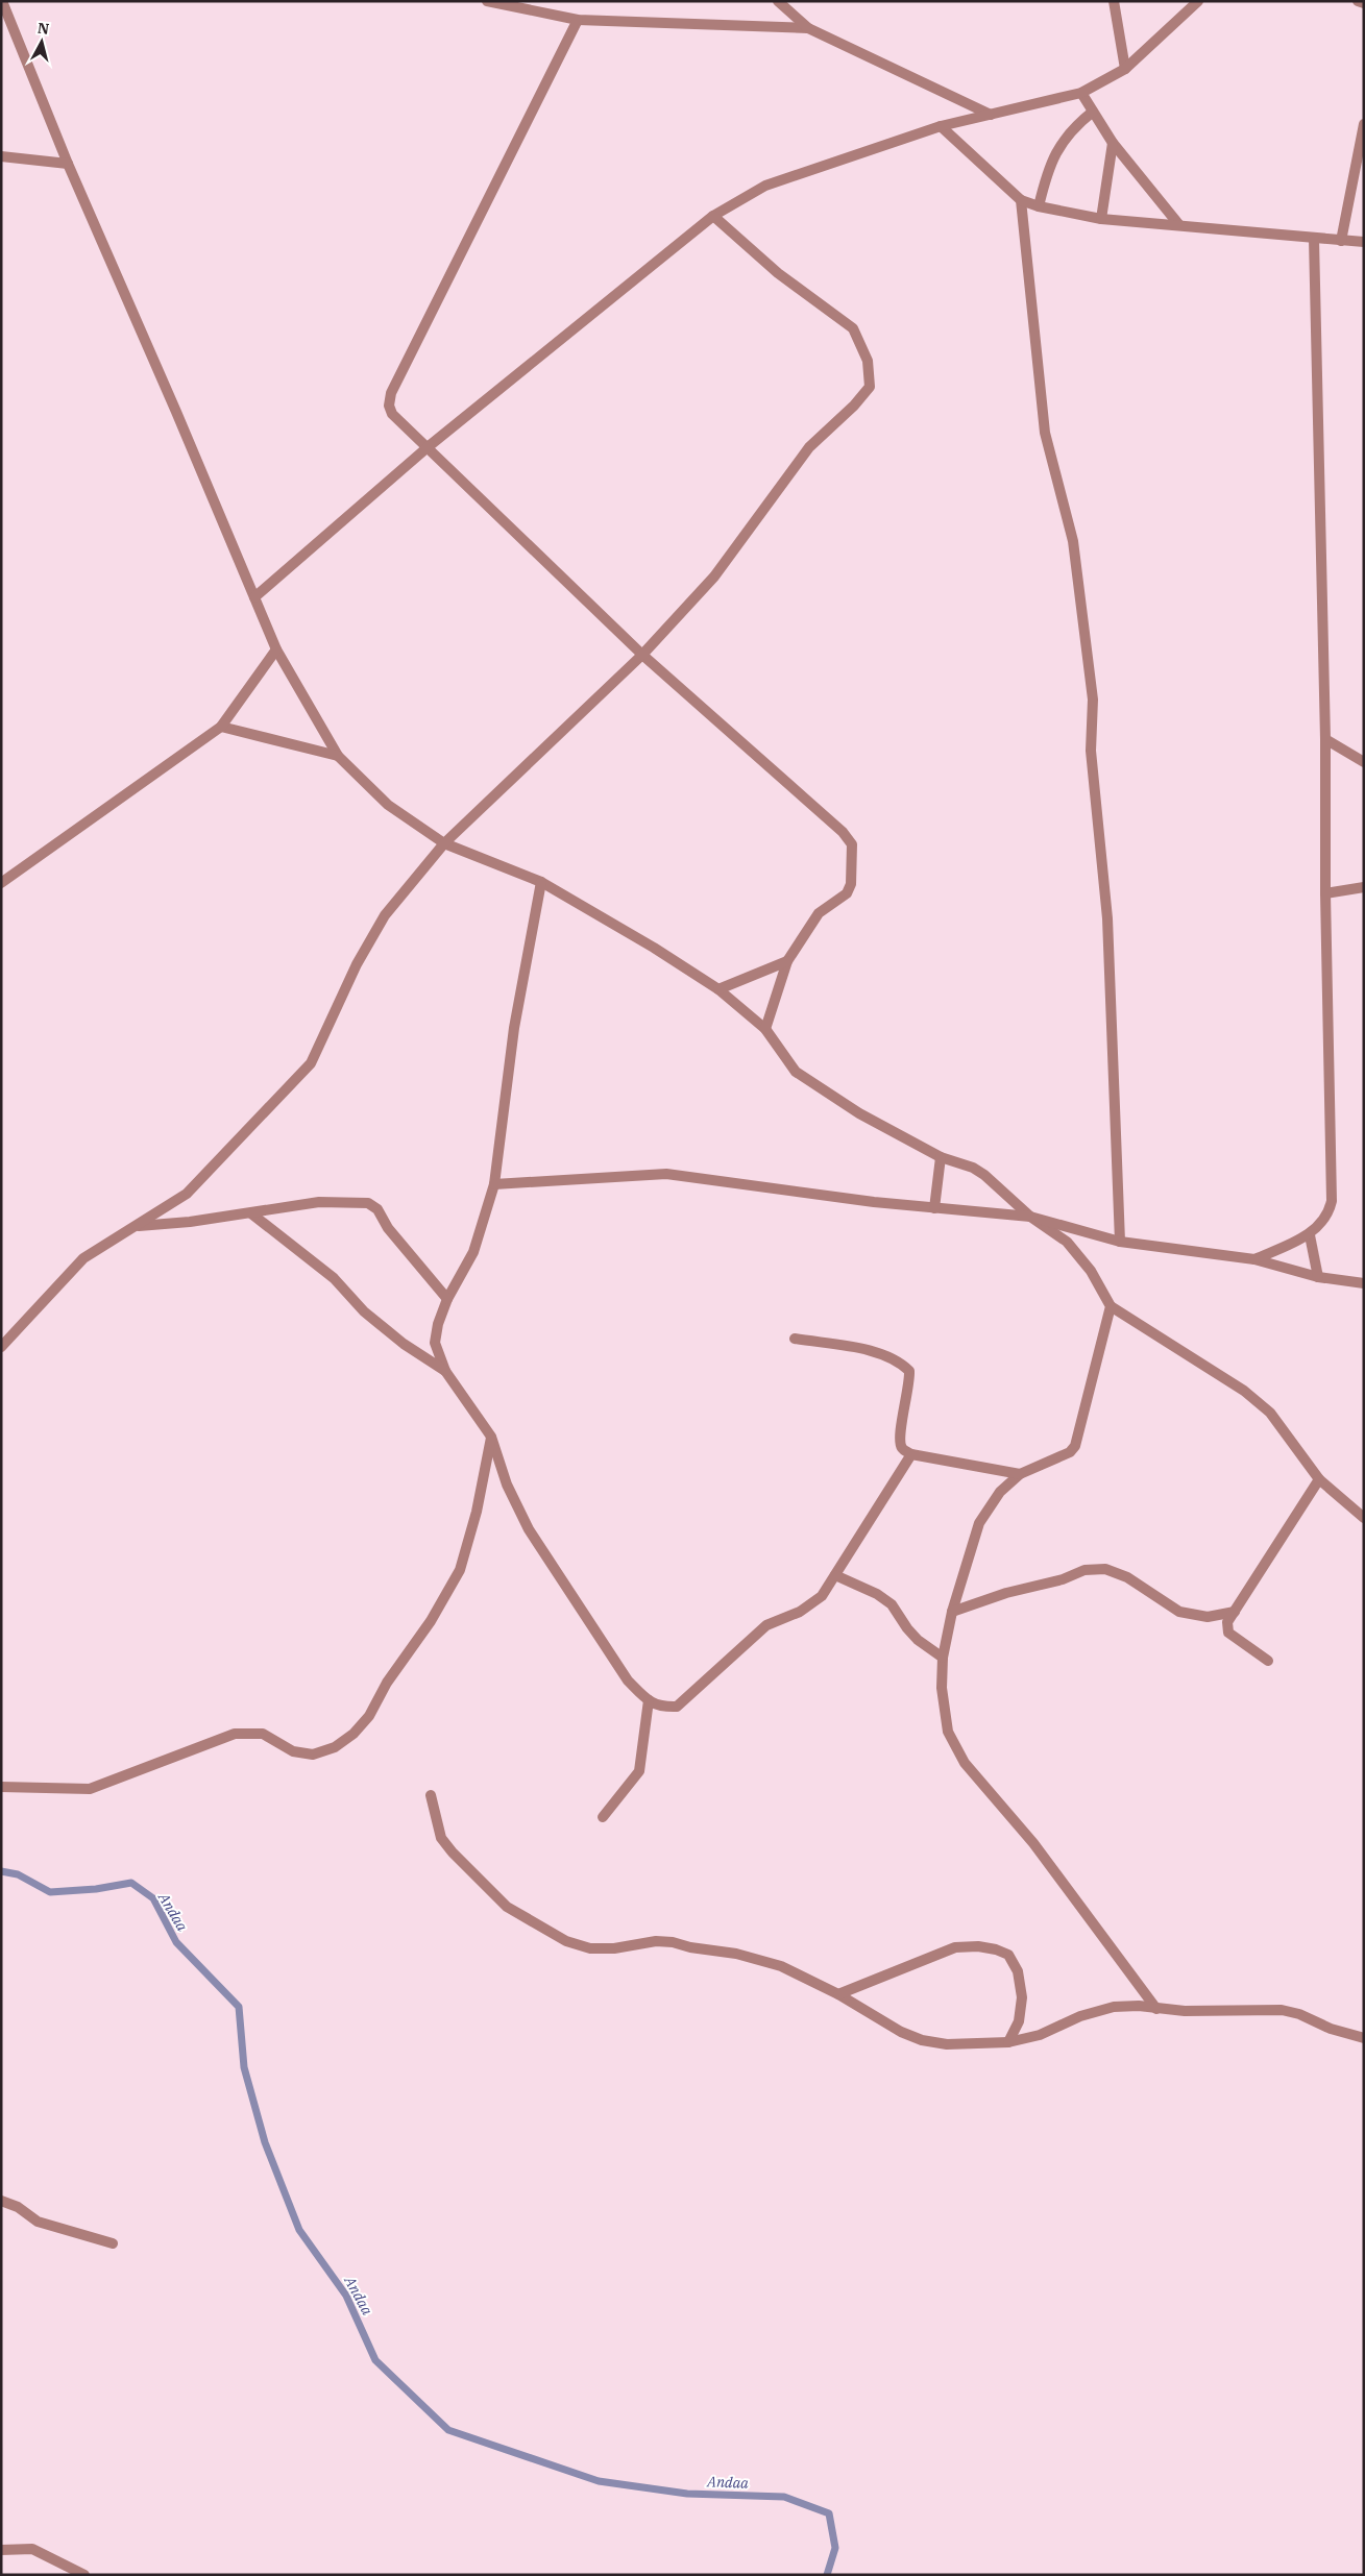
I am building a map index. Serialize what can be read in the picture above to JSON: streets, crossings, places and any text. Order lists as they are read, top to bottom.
{
  "water": ["Andaa"],
  "north": "top"
}
